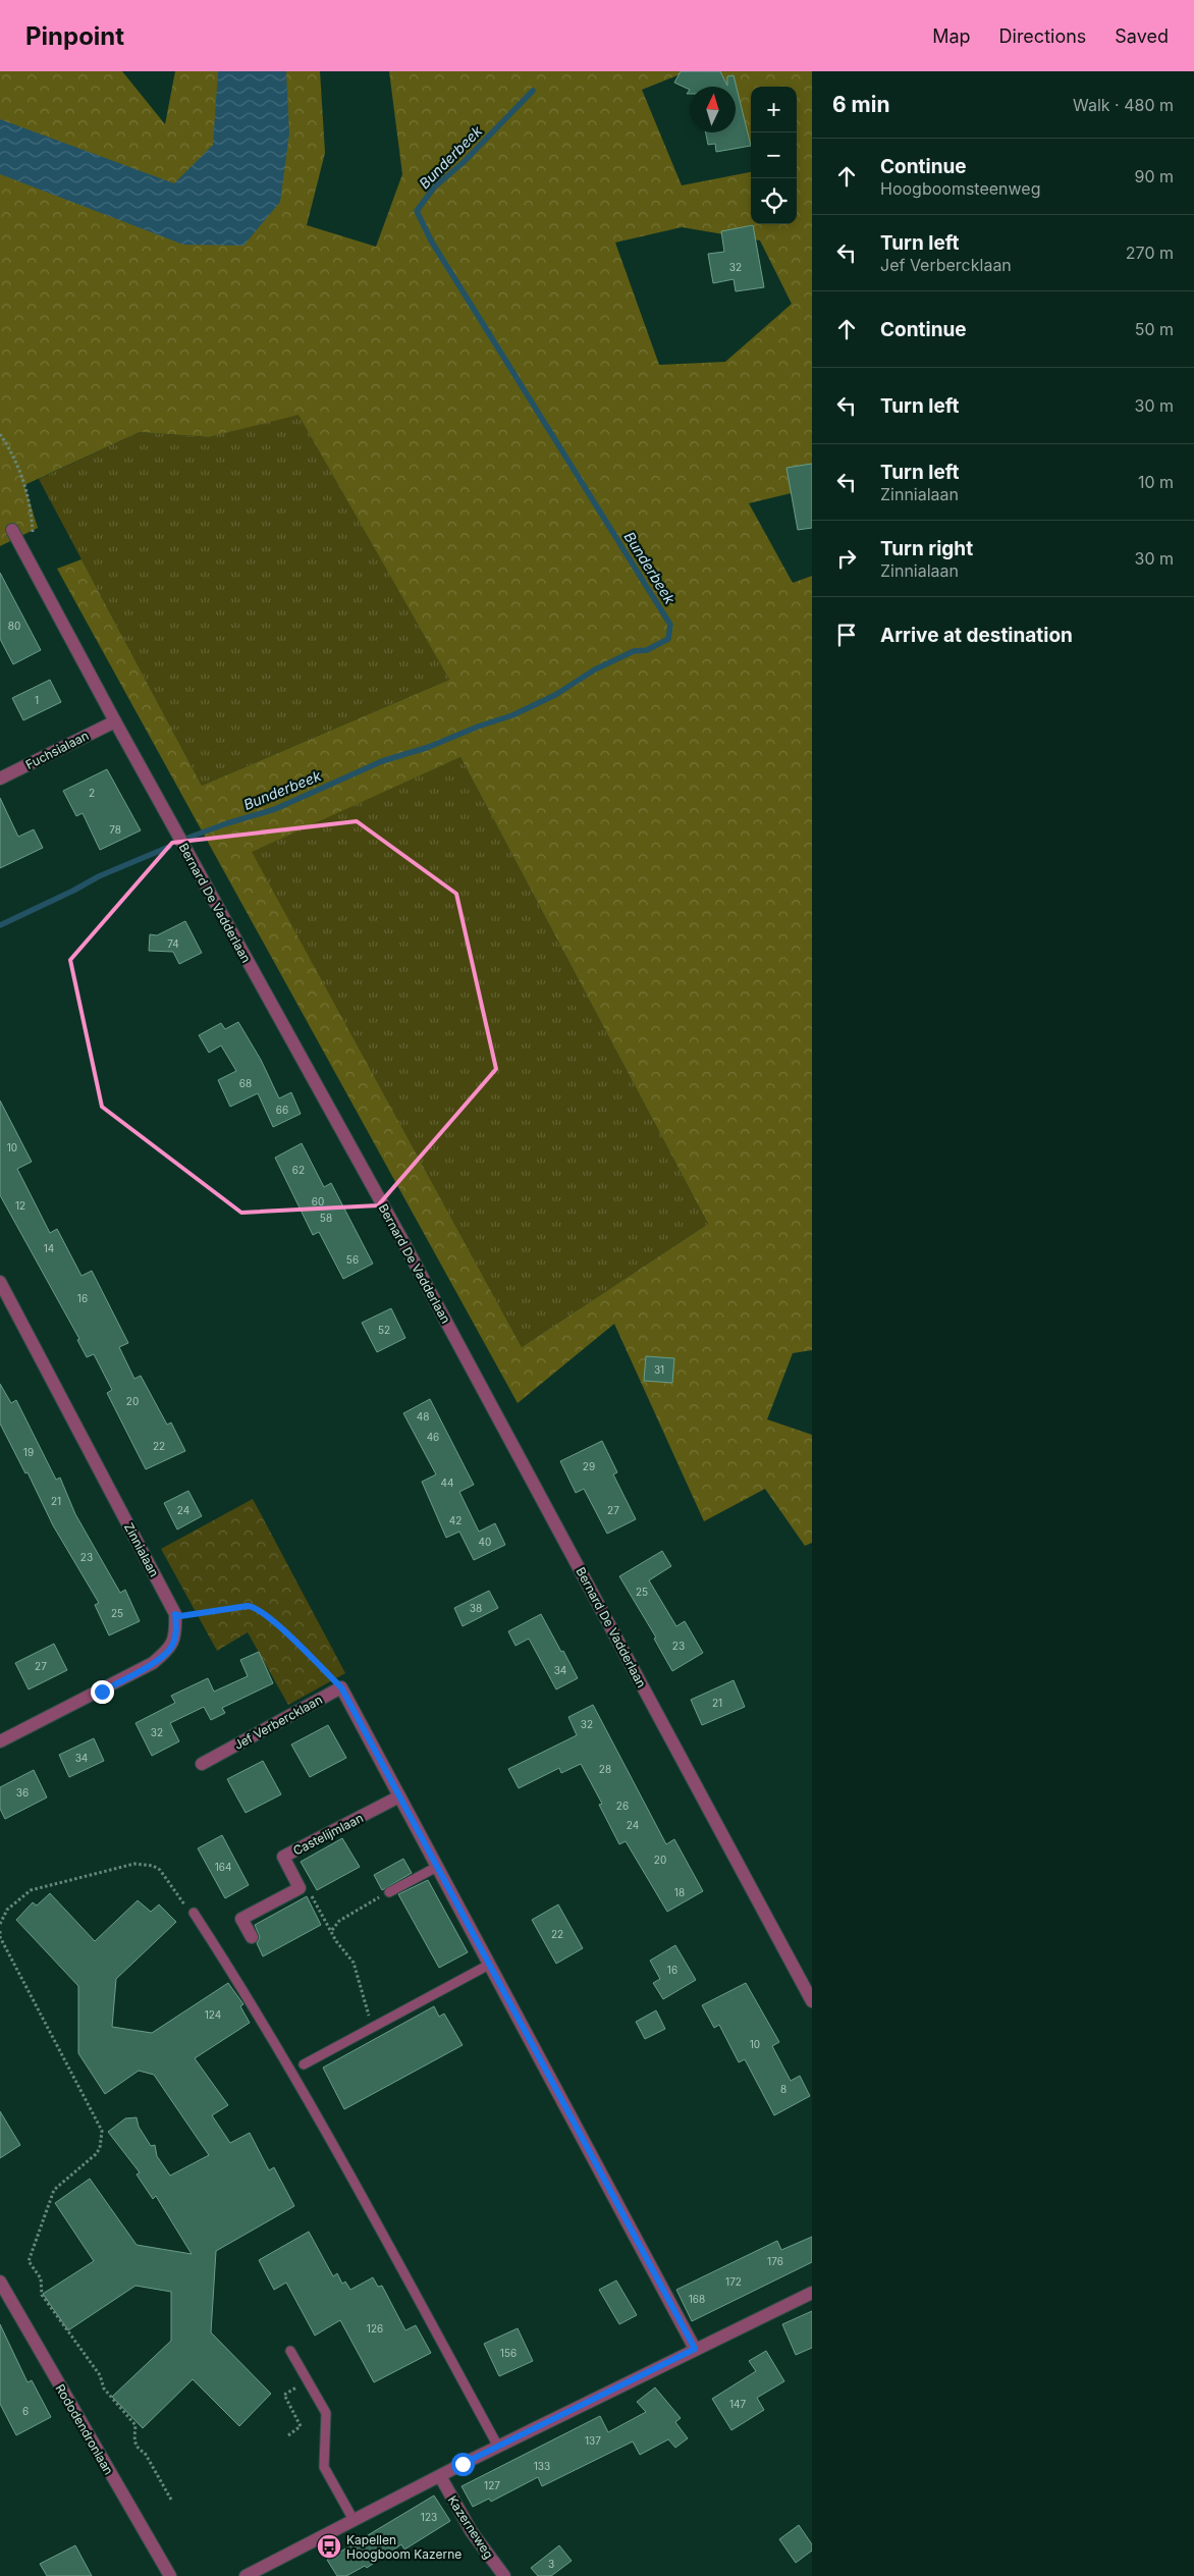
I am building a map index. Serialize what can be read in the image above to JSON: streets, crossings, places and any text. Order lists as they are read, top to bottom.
{
  "streets": {
    "street": [
      "Fuchsialaan",
      "Bernard De Vadderlaan",
      "Zinnialaan",
      "Jef Verbercklaan",
      "Castelijmlaan",
      "Rododendronlaan",
      "Kazerneweg"
    ]
  },
  "crossings": [
    ["Fuchsialaan", "Bernard De Vadderlaan"]
  ],
  "water": ["Bunderbeek"],
  "places": {
    "bus stop": ["Kapellen Hoogboom Kazerne"]
  },
  "house_numbers": [
    "32",
    "80",
    "1",
    "2",
    "78",
    "74",
    "68",
    "66",
    "10",
    "62",
    "60",
    "12",
    "58",
    "14",
    "56",
    "16",
    "52",
    "31",
    "20",
    "48",
    "46",
    "22",
    "19",
    "29",
    "44",
    "21",
    "24",
    "27",
    "42",
    "40",
    "23",
    "25",
    "38",
    "25",
    "23",
    "27",
    "34",
    "21",
    "32",
    "32",
    "34",
    "28",
    "36",
    "26",
    "24",
    "20",
    "164",
    "18",
    "22",
    "16",
    "124",
    "10",
    "8",
    "176",
    "172",
    "168",
    "126",
    "156",
    "147",
    "6",
    "137",
    "133",
    "127",
    "123",
    "3"
  ],
  "north": "top",
  "page": {
    "header": "Pinpoint",
    "nav": ["Map", "Directions", "Saved"],
    "heading": ["6 min", "Walk · 480 m"],
    "map_buttons": ["+", "−"],
    "list": [
      ["Continue", "Hoogboomsteenweg", "90 m"],
      ["Turn left", "Jef Verbercklaan", "270 m"],
      ["Continue", "50 m"],
      ["Turn left", "30 m"],
      ["Turn left", "Zinnialaan", "10 m"],
      ["Turn right", "Zinnialaan", "30 m"],
      "Arrive at destination"
    ]
  }
}
